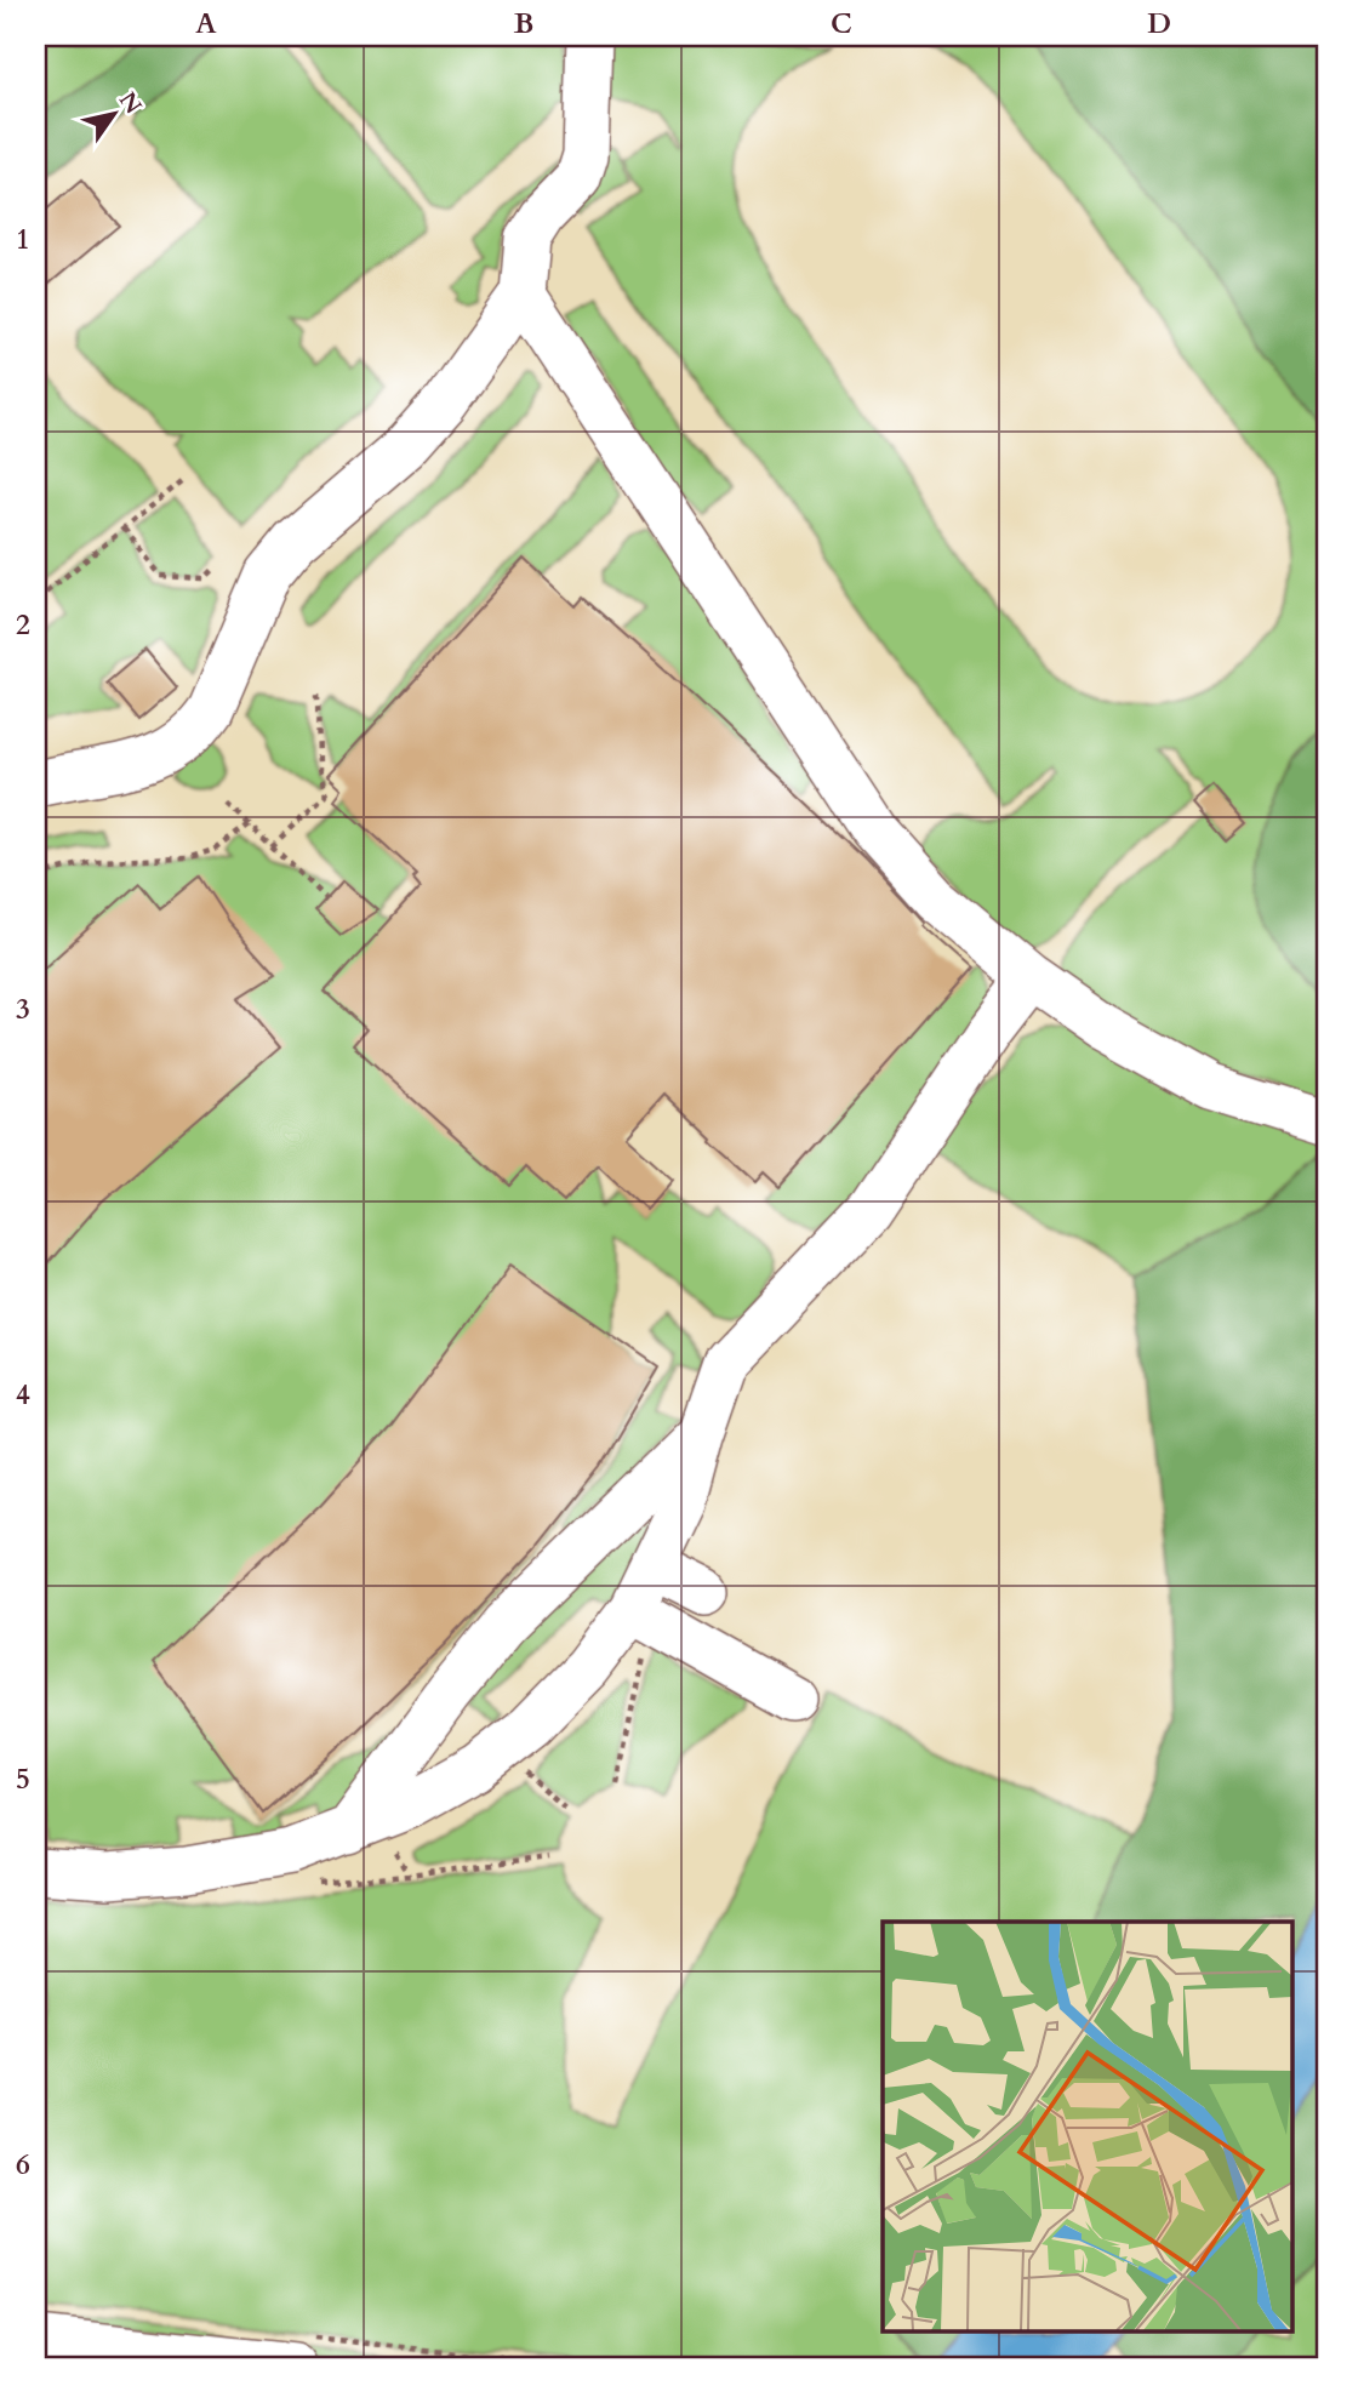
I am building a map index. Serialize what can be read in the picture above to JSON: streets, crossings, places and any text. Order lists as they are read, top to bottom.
{
  "north": "top right",
  "grid": {
    "columns": [
      "A",
      "B",
      "C",
      "D"
    ],
    "rows": [
      "1",
      "2",
      "3",
      "4",
      "5",
      "6"
    ]
  }
}
